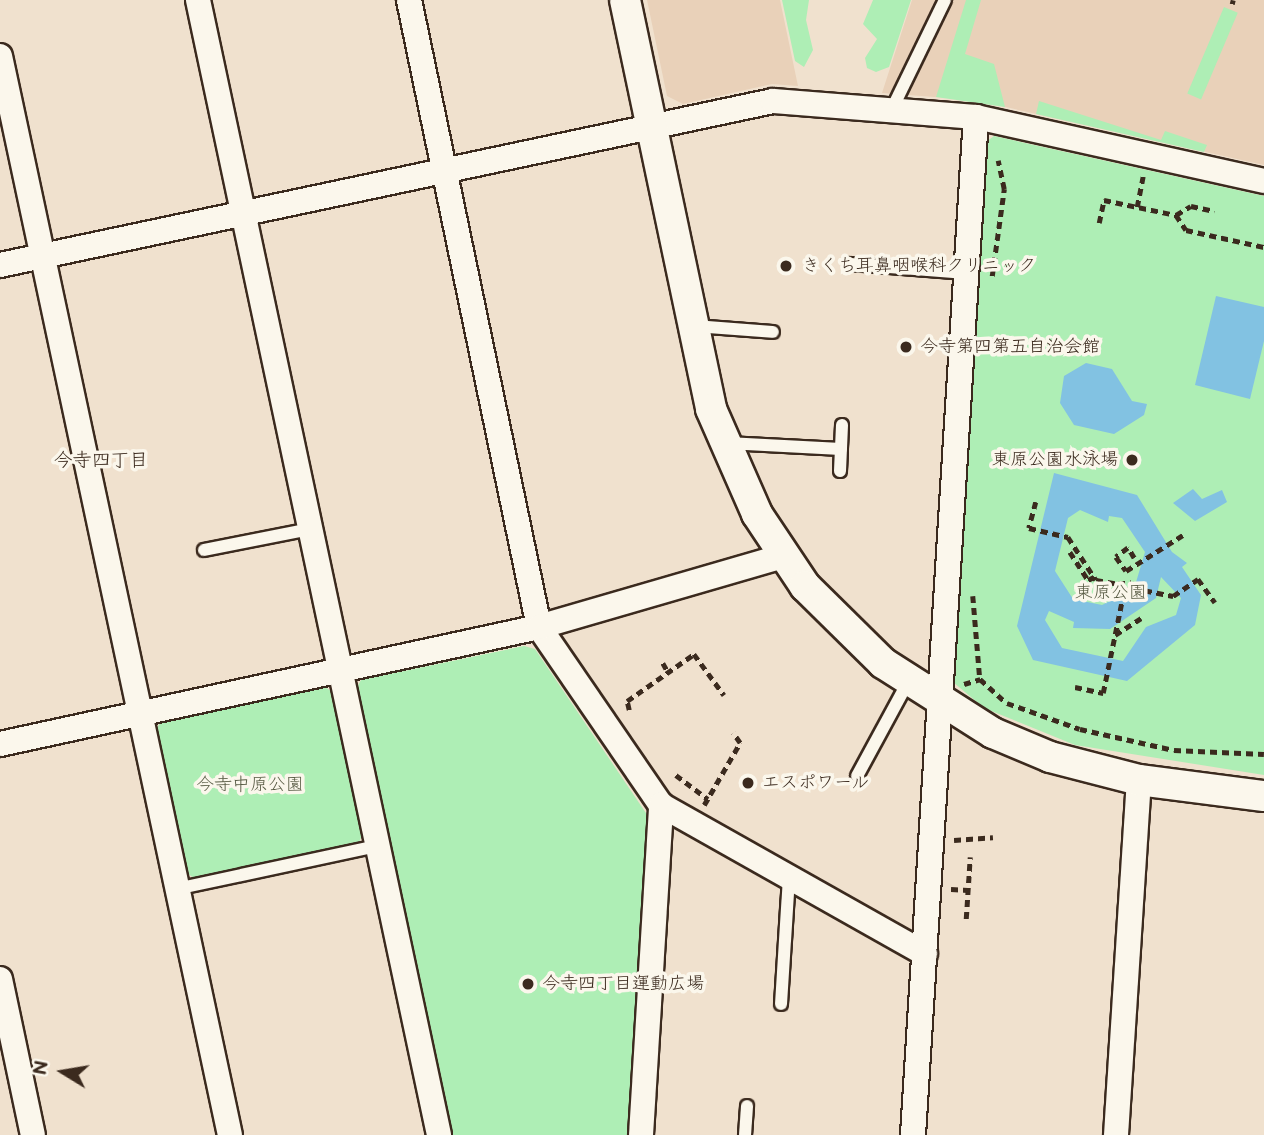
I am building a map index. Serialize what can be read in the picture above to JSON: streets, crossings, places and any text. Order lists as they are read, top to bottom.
{
  "districts": ["今寺四丁目"],
  "parks": ["東原公園", "今寺中原公園"],
  "places": [
    "きくち耳鼻咽喉科クリニック",
    "今寺第四第五自治会館",
    "東原公園水泳場",
    "エスポワール",
    "今寺四丁目運動広場"
  ],
  "north": "left"
}
